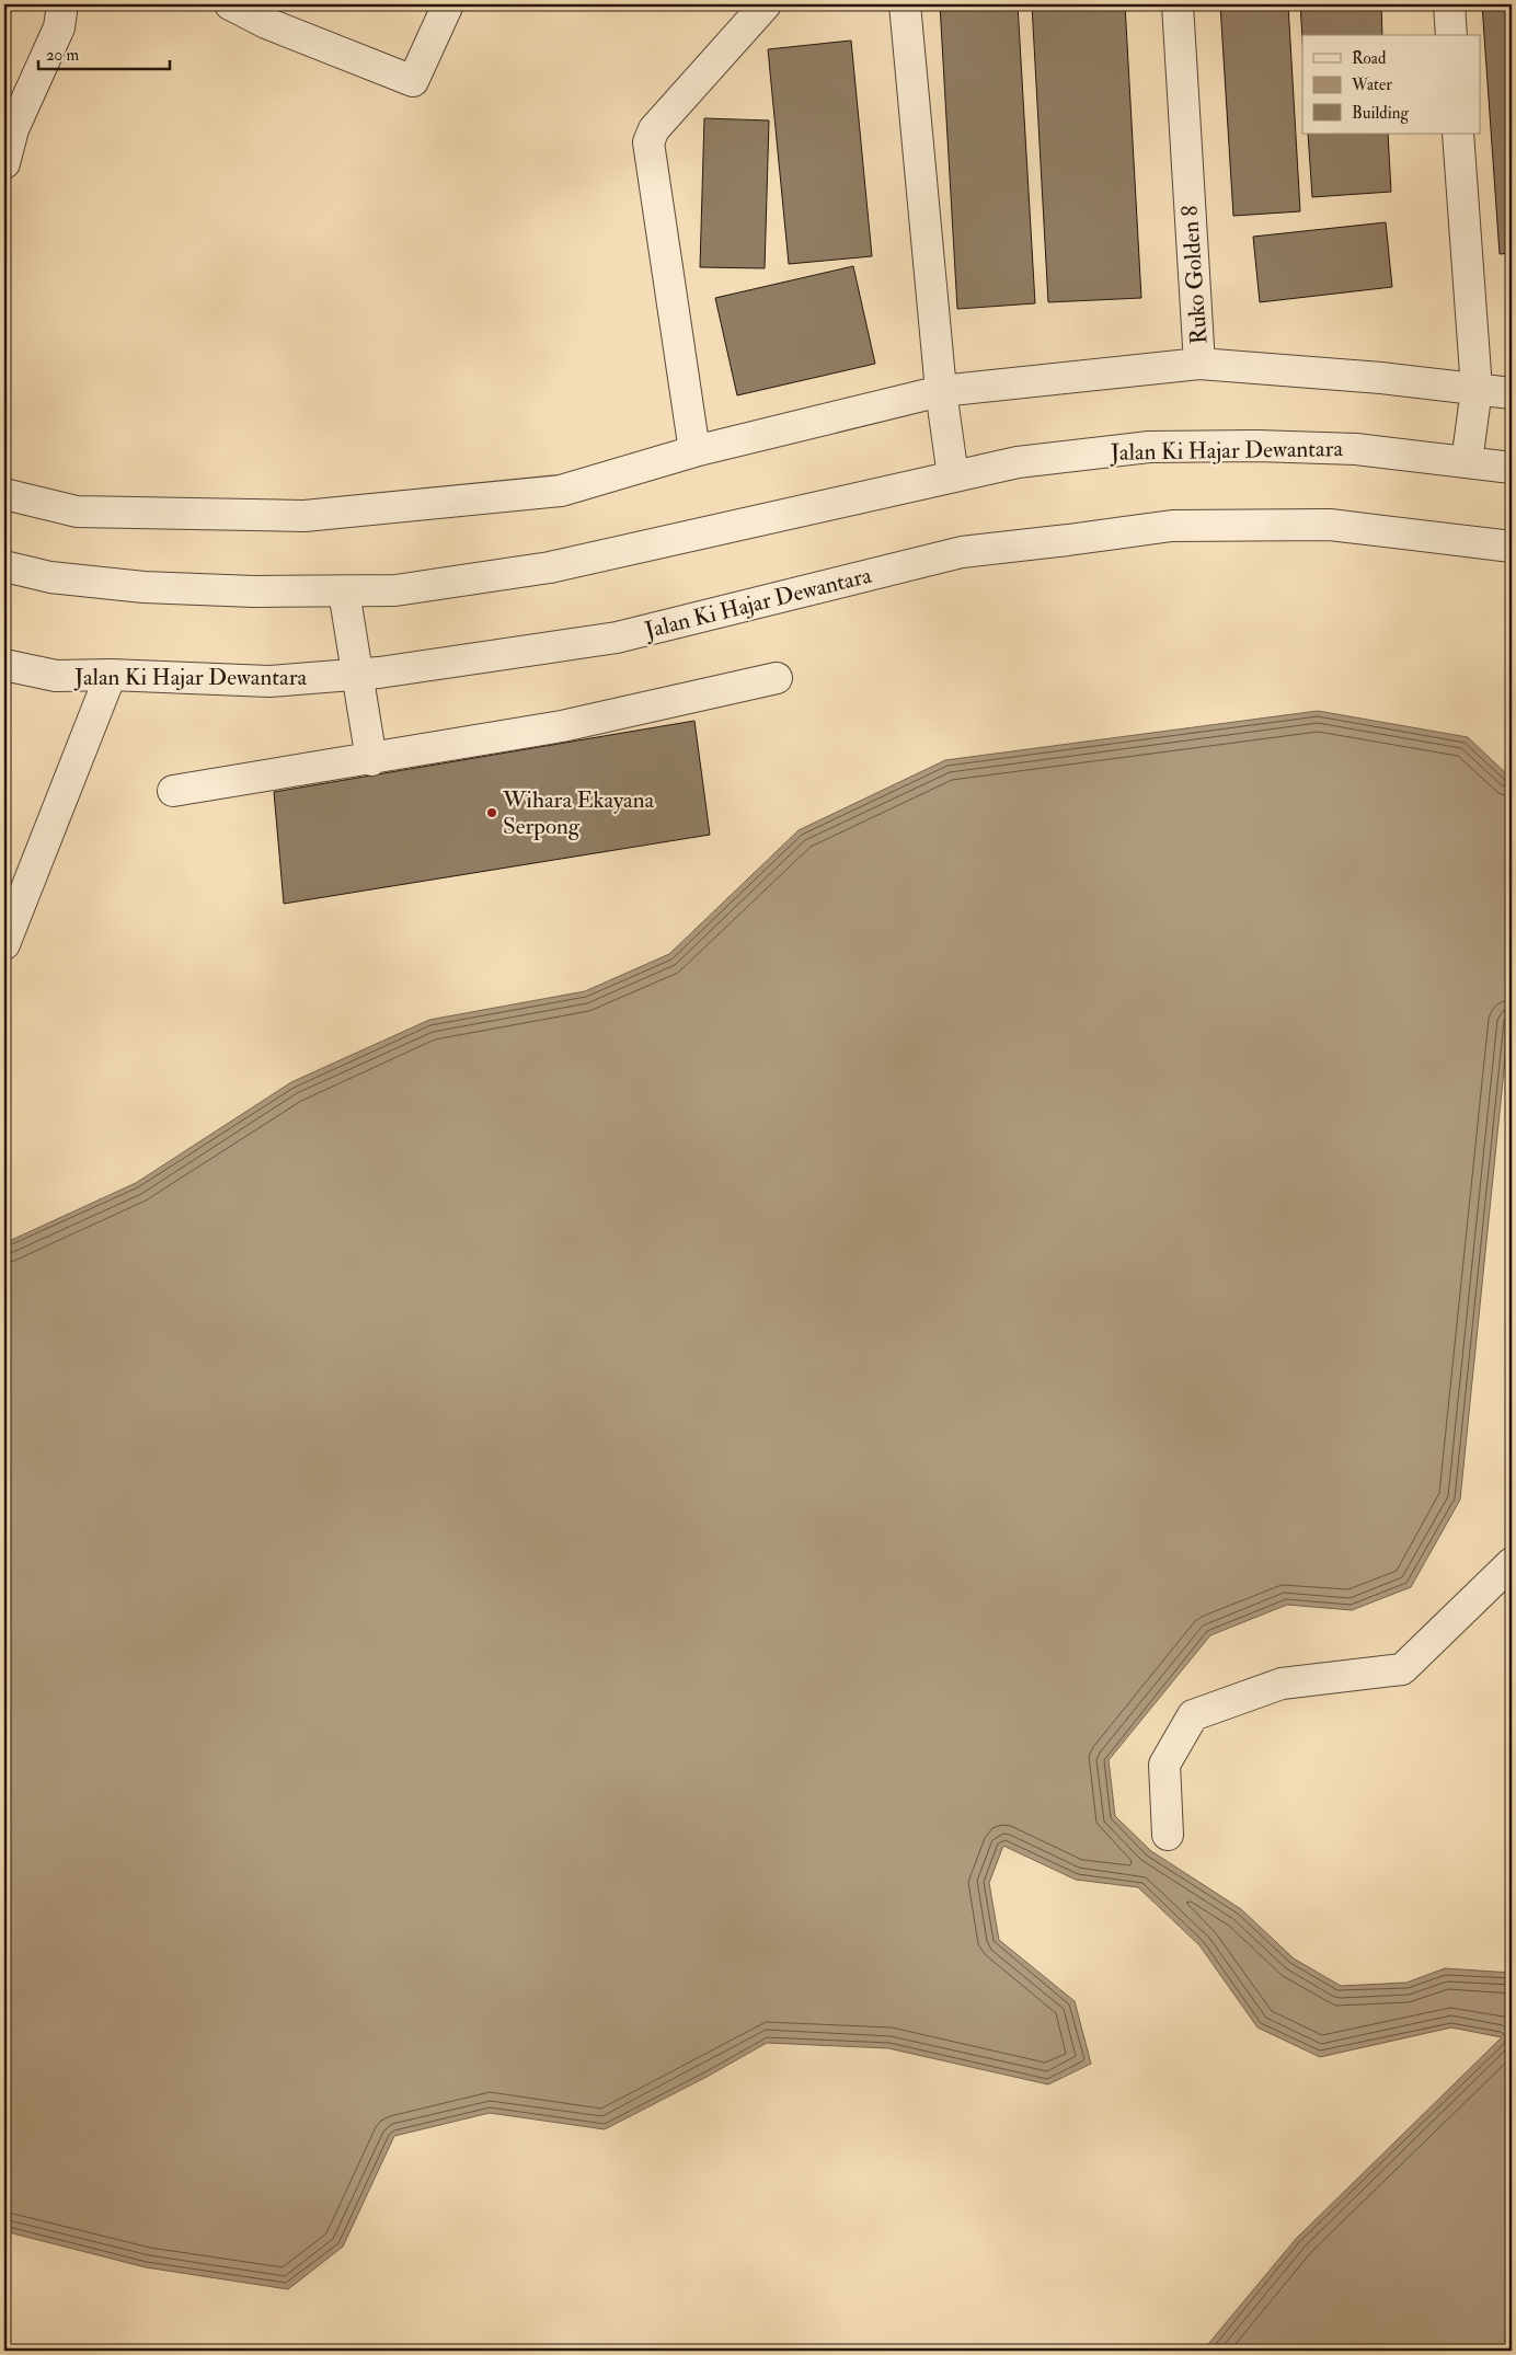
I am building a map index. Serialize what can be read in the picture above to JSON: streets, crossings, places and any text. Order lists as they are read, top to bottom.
{
  "streets": {
    "street": ["Ruko Golden 8", "Jalan Ki Hajar Dewantara"]
  },
  "places": ["Wihara Ekayana Serpong"],
  "legend": ["Road", "Water", "Building"],
  "scale_bar": "20 m"
}
